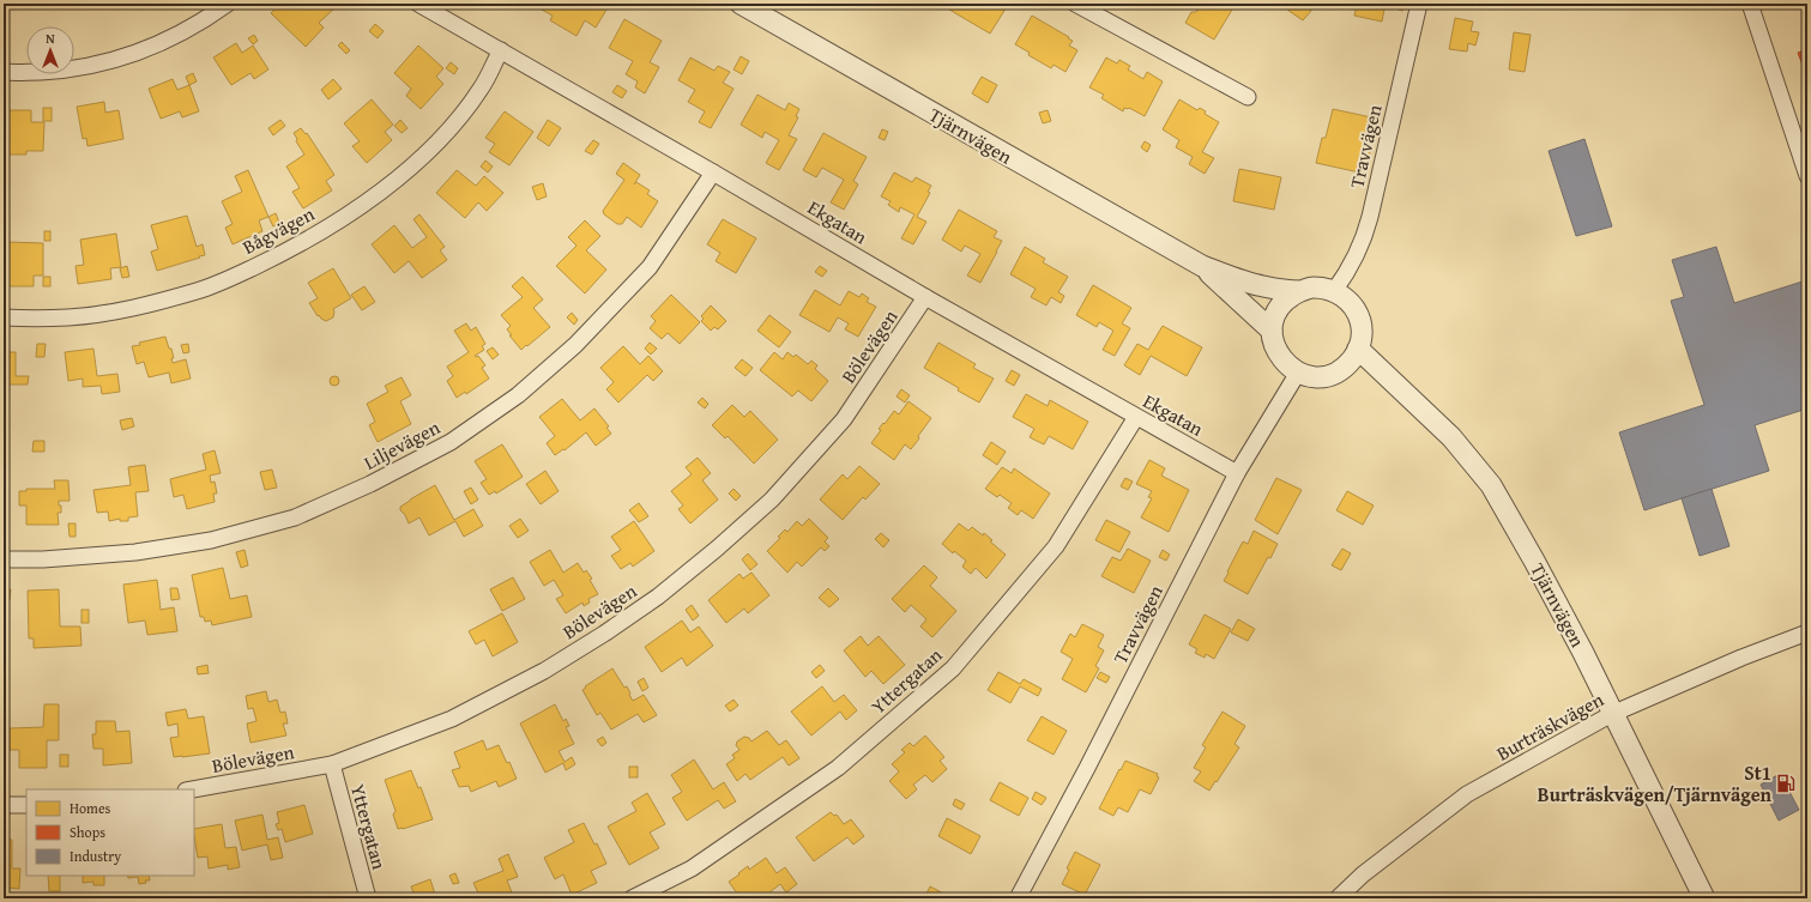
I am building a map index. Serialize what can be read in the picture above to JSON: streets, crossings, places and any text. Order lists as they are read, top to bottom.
{
  "streets": {
    "street": [
      "Tjärnvägen",
      "Travvägen",
      "Ekgatan",
      "Bågvägen",
      "Bölevägen",
      "Liljevägen",
      "Yttergatan",
      "Burträskvägen"
    ]
  },
  "crossings": [
    ["Tjärnvägen", "Travvägen"],
    ["Tjärnvägen", "Burträskvägen"],
    ["Travvägen", "Ekgatan"],
    ["Ekgatan", "Bågvägen"],
    ["Ekgatan", "Bölevägen"],
    ["Ekgatan", "Liljevägen"],
    ["Ekgatan", "Yttergatan"],
    ["Bölevägen", "Yttergatan"]
  ],
  "places": {
    "fuel station": ["St1 Burträskvägen/Tjärnvägen"]
  },
  "legend": ["Homes", "Shops", "Industry"],
  "north": "top"
}
